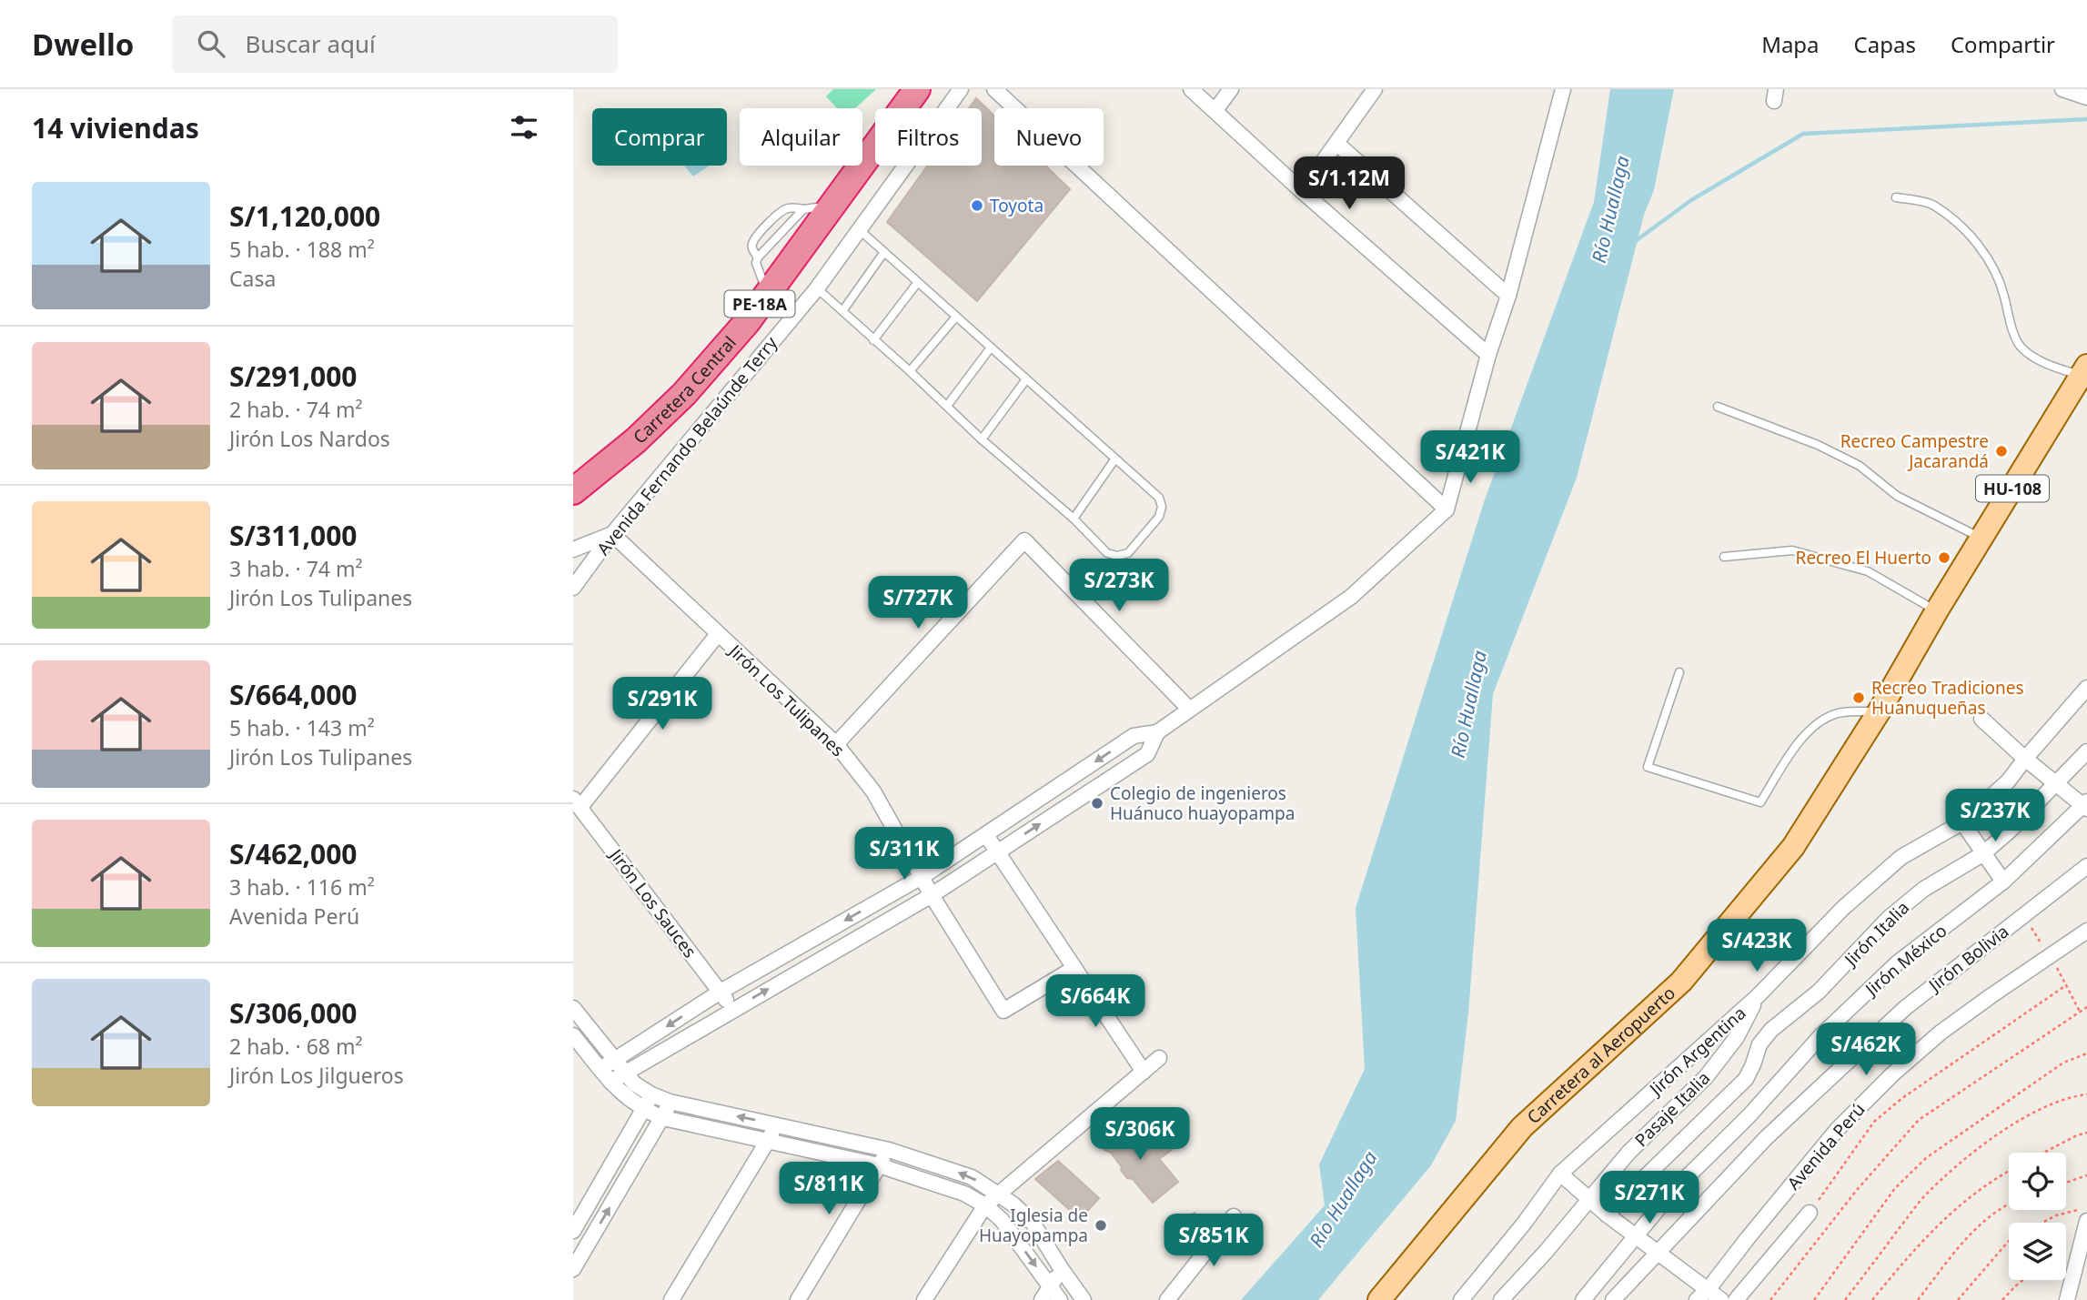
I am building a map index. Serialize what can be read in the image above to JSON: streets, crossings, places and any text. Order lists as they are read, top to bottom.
{
  "streets": {
    "highway": ["PE-18A", "Carretera Central"],
    "main road": ["HU-108", "Carretera al Aeropuerto"],
    "street": [
      "Avenida Fernando Belaúnde Terry",
      "Jirón Los Tulipanes",
      "Jirón Los Sauces",
      "Jirón Italia",
      "Jirón Bolivia",
      "Jirón México",
      "Jirón Argentina",
      "Pasaje Italia",
      "Avenida Perú"
    ]
  },
  "crossings": [
    ["Avenida Fernando Belaúnde Terry", "Jirón Los Tulipanes"],
    ["HU-108", "Carretera al Aeropuerto"],
    ["Jirón Argentina", "Pasaje Italia"]
  ],
  "water": ["Río Huallaga"],
  "places": [
    "Toyota",
    "Recreo Campestre Jacarandá",
    "Recreo El Huerto",
    "Recreo Tradiciones Huanuqueñas",
    "Colegio de ingenieros Huánuco huayopampa",
    "Iglesia de Huayopampa"
  ],
  "page": {
    "header": "Dwello",
    "search": "Buscar aquí",
    "nav": ["Mapa", "Capas", "Compartir"],
    "heading": "14 viviendas",
    "chip": [
      "Comprar",
      "Alquilar",
      "Filtros",
      "Nuevo"
    ],
    "price": [
      "S/1.12M",
      "S/421K",
      "S/273K",
      "S/727K",
      "S/291K",
      "S/237K",
      "S/311K",
      "S/423K",
      "S/664K",
      "S/462K",
      "S/306K",
      "S/811K",
      "S/271K",
      "S/851K"
    ],
    "list": [
      {
        "name": "S/1,120,000",
        "note": "5 hab. · 188 m² · Casa"
      },
      {
        "name": "S/291,000",
        "note": "2 hab. · 74 m² · Jirón Los Nardos"
      },
      {
        "name": "S/311,000",
        "note": "3 hab. · 74 m² · Jirón Los Tulipanes"
      },
      {
        "name": "S/664,000",
        "note": "5 hab. · 143 m² · Jirón Los Tulipanes"
      },
      {
        "name": "S/462,000",
        "note": "3 hab. · 116 m² · Avenida Perú"
      },
      {
        "name": "S/306,000",
        "note": "2 hab. · 68 m² · Jirón Los Jilgueros"
      }
    ]
  }
}
